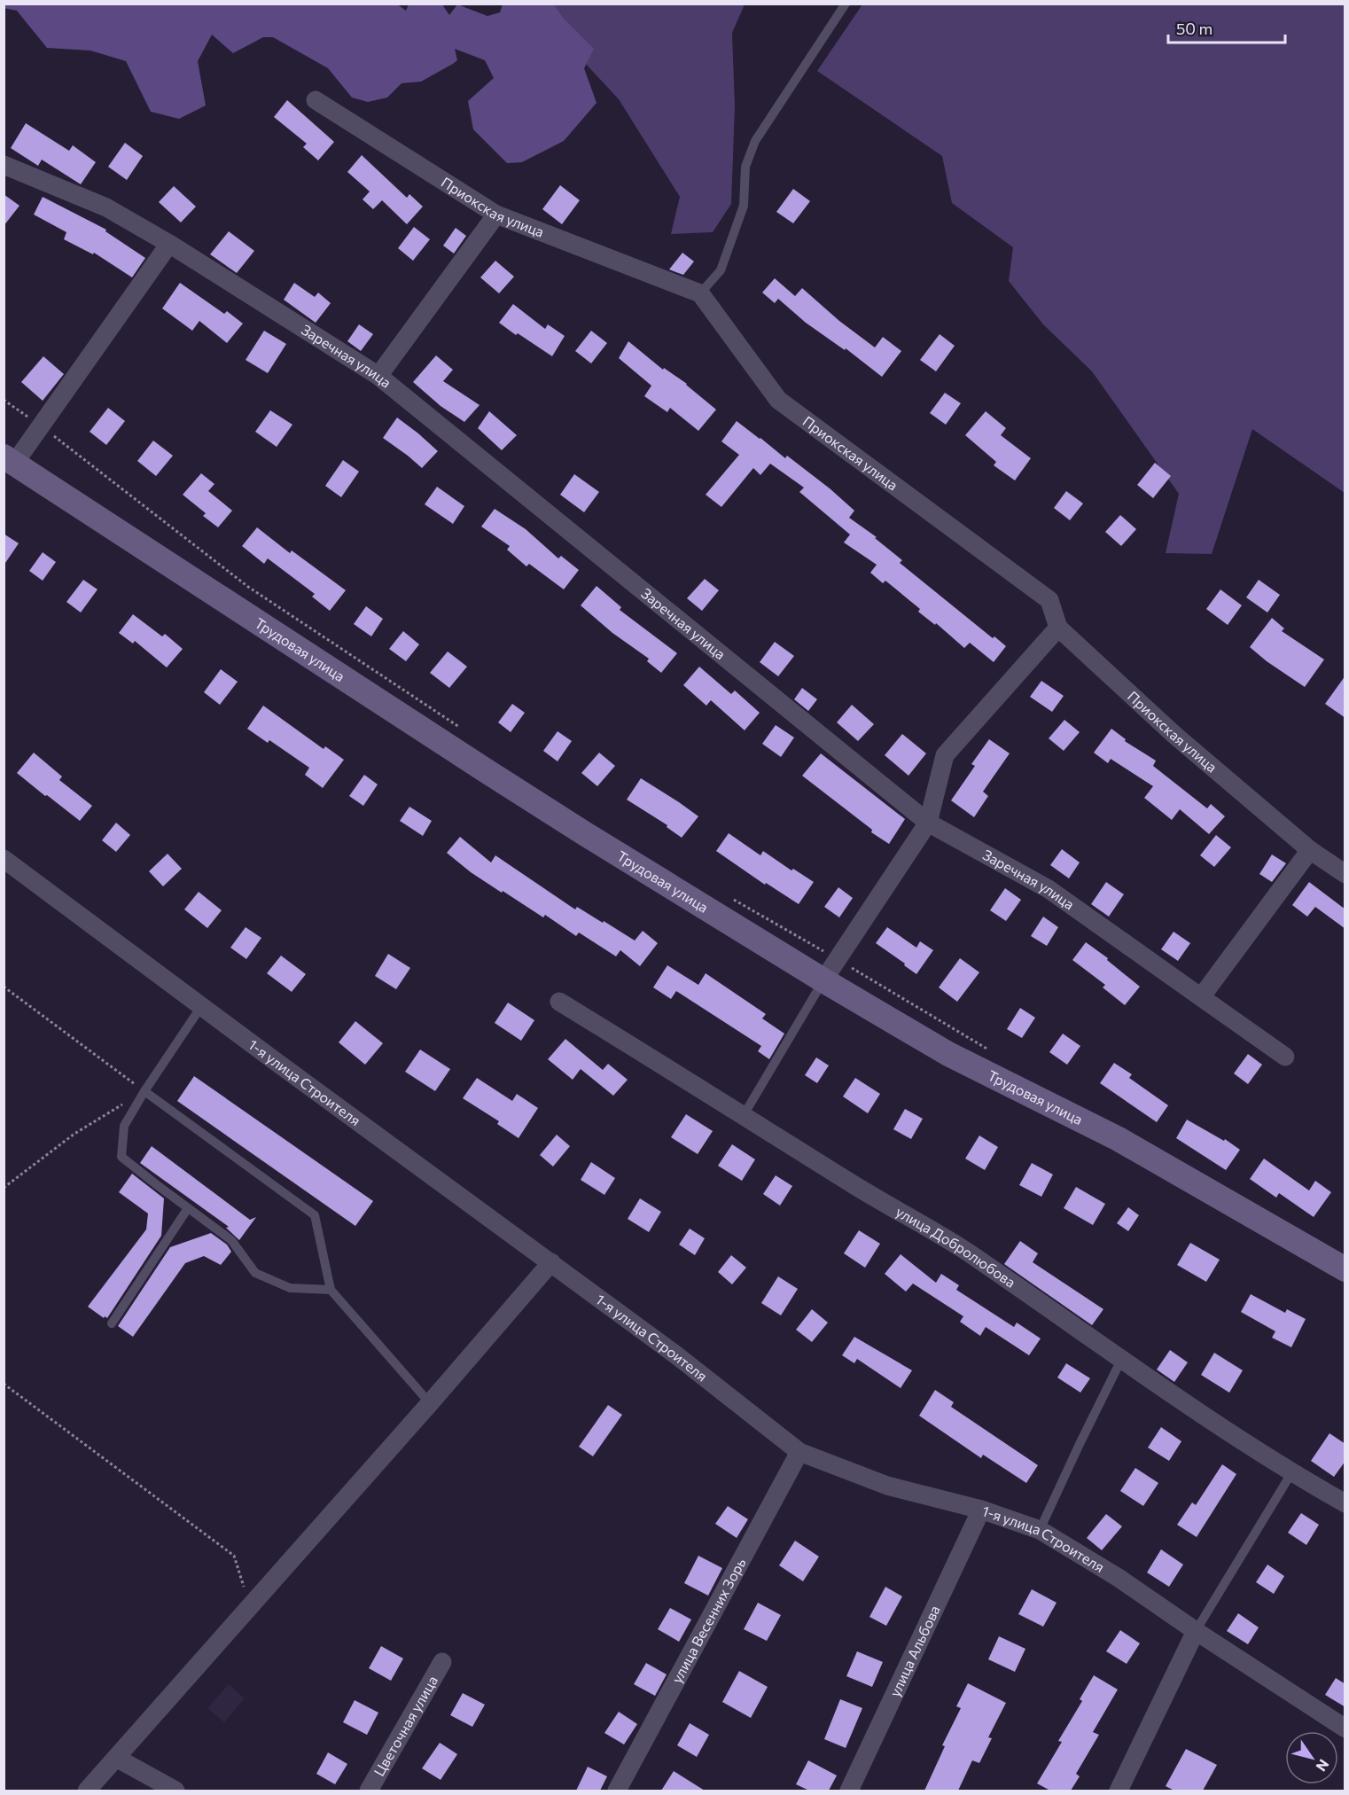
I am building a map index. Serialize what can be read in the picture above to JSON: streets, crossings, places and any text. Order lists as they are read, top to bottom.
{
  "streets": {
    "street": [
      "Приокская улица",
      "Заречная улица",
      "Трудовая улица",
      "1-я улица Строителя",
      "улица Добролюбова",
      "улица Весенних Зорь",
      "улица Альбова",
      "Цветочная улица"
    ]
  },
  "crossings": [
    ["1-я улица Строителя", "улица Весенних Зорь"],
    ["1-я улица Строителя", "улица Альбова"]
  ],
  "scale_bar": "50 m",
  "north": "bottom right"
}
